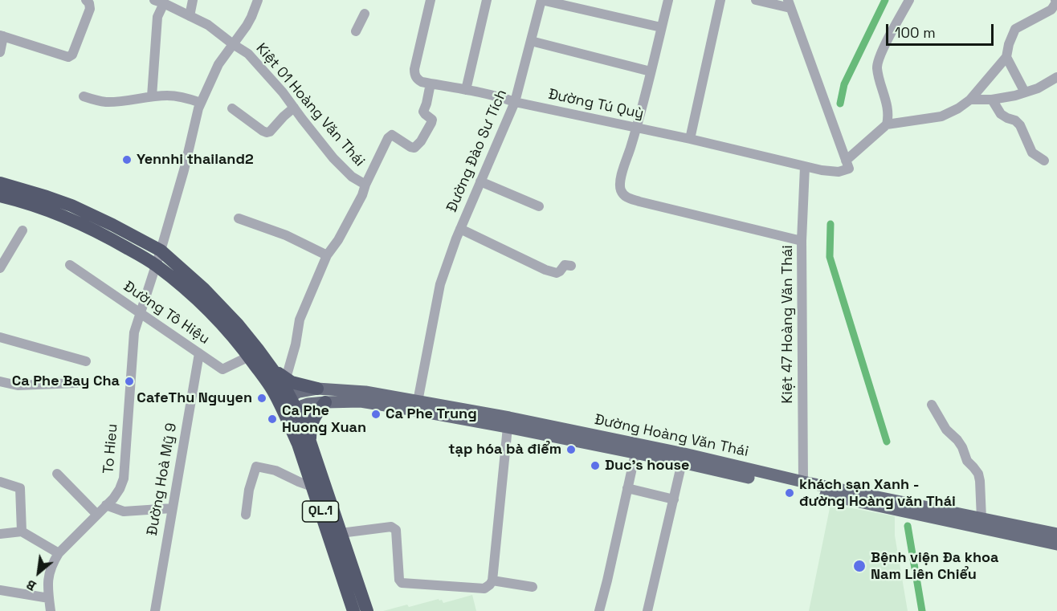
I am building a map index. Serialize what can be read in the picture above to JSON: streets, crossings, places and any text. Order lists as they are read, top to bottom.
{
  "streets": {
    "highway": ["QL.1"],
    "main road": ["Đường Hoàng Văn Thái"],
    "street": [
      "Đường Tú Quỳ",
      "Kiệt 01 Hoàng Văn Thái",
      "Đường Đào Sư Tích",
      "Đường Tô Hiệu",
      "Kiệt 47 Hoàng Văn Thái",
      "To Hieu",
      "Đường Hoà Mỹ 9"
    ]
  },
  "crossings": [
    ["Đường Tú Quỳ", "Kiệt 01 Hoàng Văn Thái"],
    ["Đường Tú Quỳ", "Đường Đào Sư Tích"],
    ["Đường Tú Quỳ", "Kiệt 47 Hoàng Văn Thái"],
    ["Kiệt 01 Hoàng Văn Thái", "To Hieu"],
    ["Đường Đào Sư Tích", "Đường Hoàng Văn Thái"],
    ["Đường Tô Hiệu", "To Hieu"],
    ["Đường Tô Hiệu", "Đường Hoà Mỹ 9"],
    ["Đường Tô Hiệu", "QL.1"],
    ["Kiệt 47 Hoàng Văn Thái", "Đường Hoàng Văn Thái"],
    ["Đường Hoàng Văn Thái", "QL.1"],
    ["To Hieu", "QL.1"]
  ],
  "places": [
    "Yennhi thailand2",
    "Ca Phe Bay Cha",
    "CafeThu Nguyen",
    "Ca Phe Trung",
    "Ca Phe Huong Xuan",
    "tạp hóa bà điểm",
    "Duc's house",
    "khách sạn Xanh - đường Hoàng văn Thái",
    "Bệnh viện Đa khoa Nam Liên Chiểu"
  ],
  "scale_bar": "100 m",
  "north": "bottom left"
}
